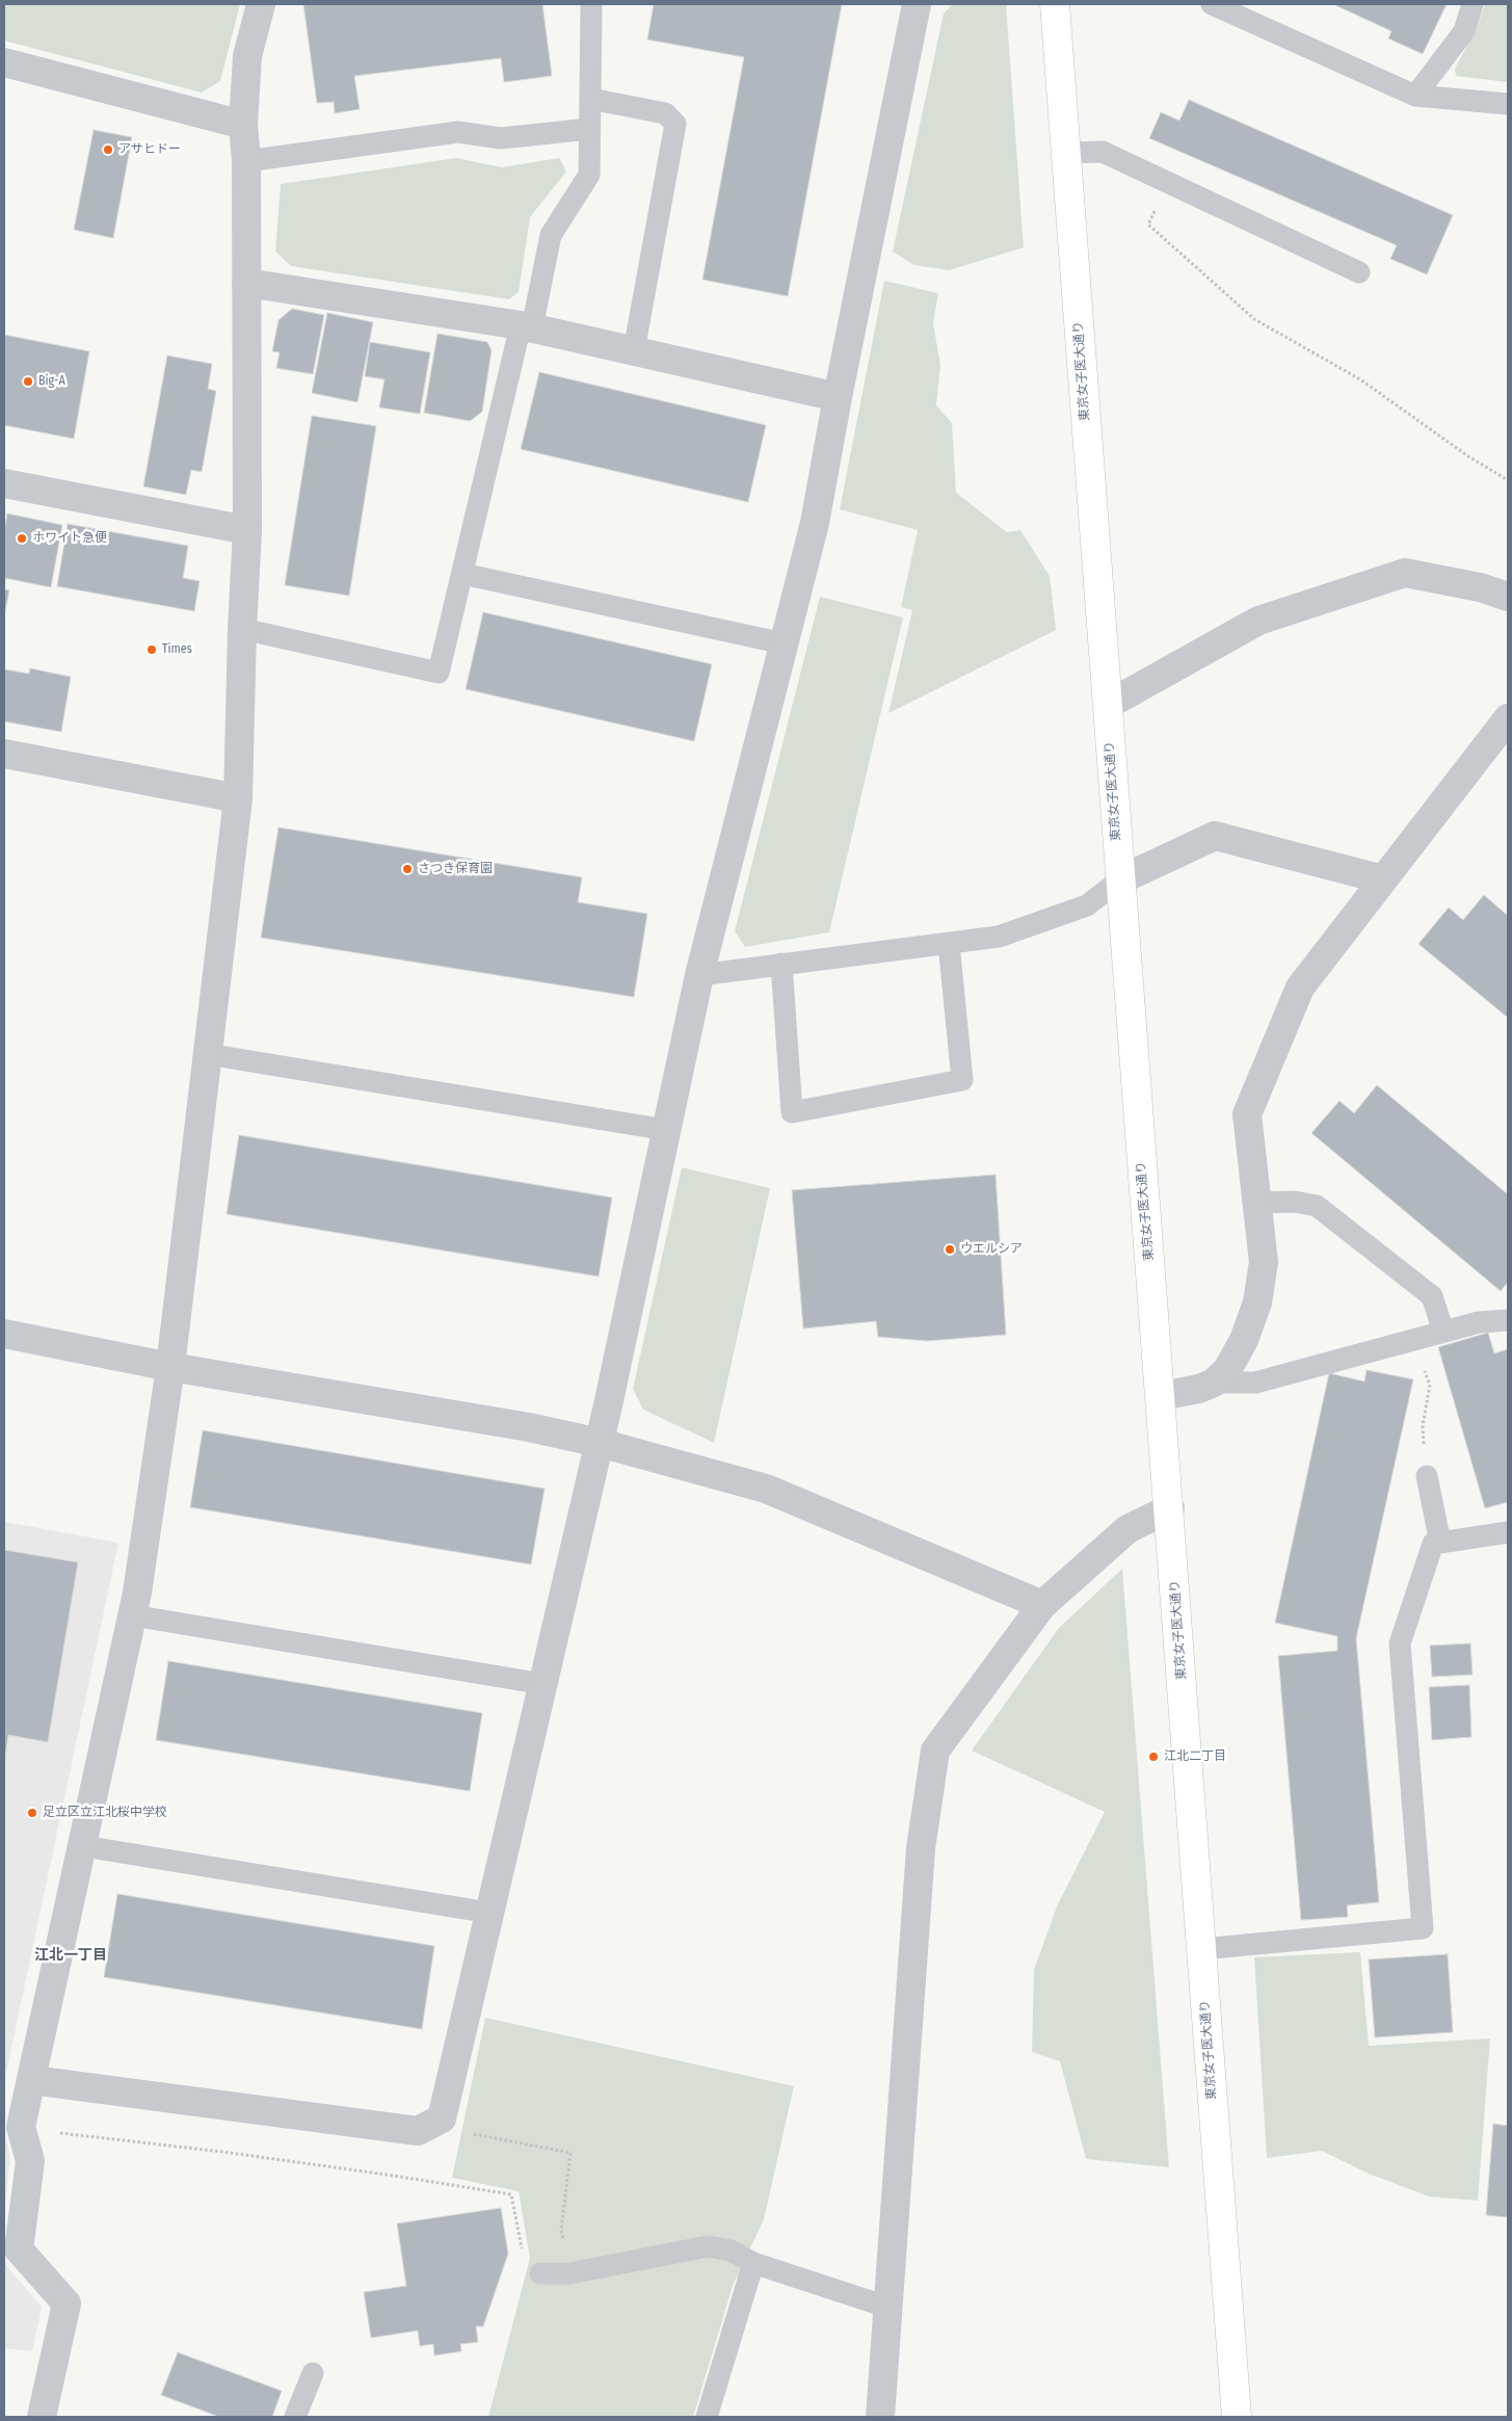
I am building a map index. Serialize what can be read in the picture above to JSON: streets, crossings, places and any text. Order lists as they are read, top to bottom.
{
  "streets": {
    "street": ["東京女子医大通り"]
  },
  "districts": ["江北一丁目"],
  "places": [
    "アサヒドー",
    "Big-A",
    "ホワイト急便",
    "Times",
    "さつき保育園",
    "ウエルシア",
    "江北二丁目",
    "足立区立江北桜中学校"
  ]
}
